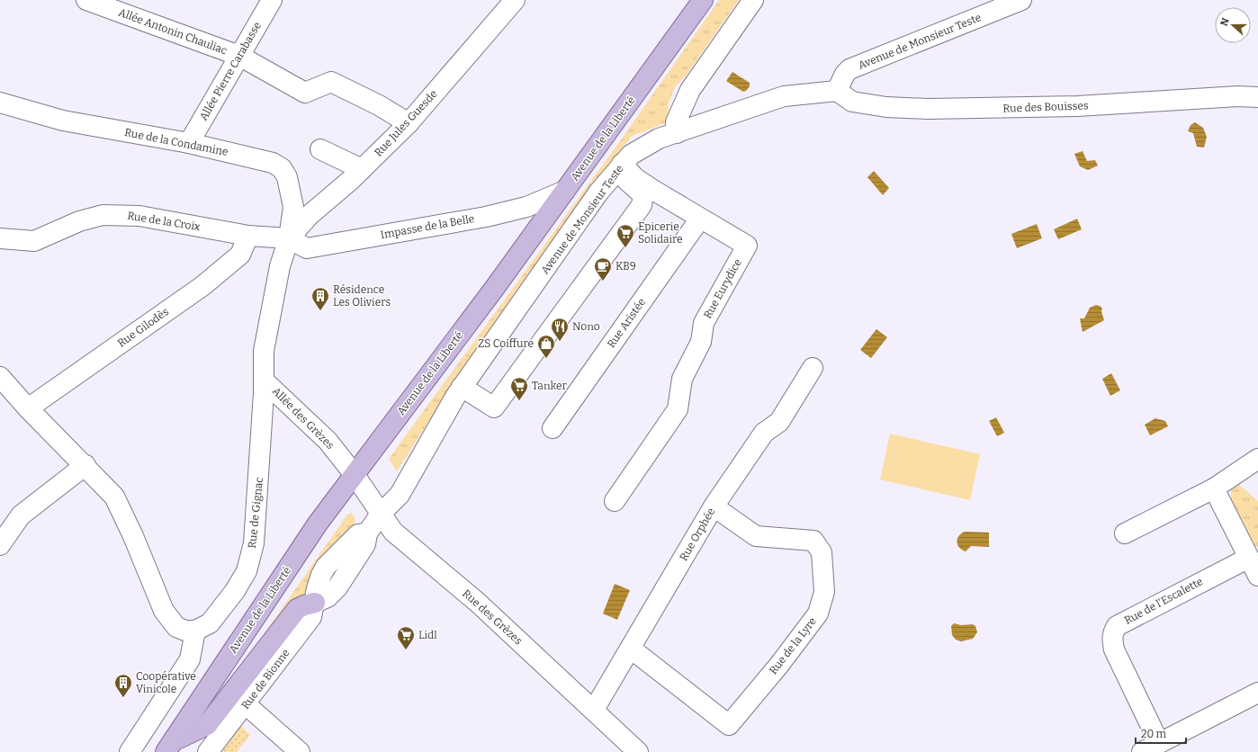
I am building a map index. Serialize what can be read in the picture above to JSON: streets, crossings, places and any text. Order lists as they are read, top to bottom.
{
  "streets": {
    "main road": ["Avenue de la Liberté"],
    "street": [
      "Allée Antonin Chauliac",
      "Avenue de Monsieur Teste",
      "Allée Pierre Carabasse",
      "Rue des Bouisses",
      "Rue Jules Guesde",
      "Rue de la Condamine",
      "Rue de la Croix",
      "Impasse de la Belle",
      "Rue Eurydice",
      "Rue Aristée",
      "Rue Gilodès",
      "Allée des Grèzes",
      "Rue de Gignac",
      "Rue Orphée",
      "Rue de l'Escalette",
      "Rue des Grèzes",
      "Rue de la Lyre",
      "Rue de Bionne"
    ]
  },
  "crossings": [
    ["Allée Antonin Chauliac", "Allée Pierre Carabasse"],
    ["Allée Antonin Chauliac", "Rue Jules Guesde"],
    ["Avenue de Monsieur Teste", "Rue des Bouisses"],
    ["Avenue de Monsieur Teste", "Rue Eurydice"],
    ["Avenue de Monsieur Teste", "Rue des Grèzes"],
    ["Allée Pierre Carabasse", "Rue de la Condamine"],
    ["Rue Jules Guesde", "Rue de la Condamine"],
    ["Rue Jules Guesde", "Rue de la Croix"],
    ["Rue Jules Guesde", "Impasse de la Belle"],
    ["Rue Jules Guesde", "Rue de Gignac"],
    ["Avenue de la Liberté", "Impasse de la Belle"],
    ["Avenue de la Liberté", "Allée des Grèzes"],
    ["Avenue de la Liberté", "Rue des Grèzes"],
    ["Rue de la Condamine", "Rue de la Croix"],
    ["Rue de la Condamine", "Impasse de la Belle"],
    ["Rue de la Condamine", "Rue de Gignac"],
    ["Rue de la Croix", "Impasse de la Belle"],
    ["Rue de la Croix", "Rue Gilodès"],
    ["Rue de la Croix", "Rue de Gignac"],
    ["Impasse de la Belle", "Rue de Gignac"],
    ["Rue Eurydice", "Rue Aristée"],
    ["Allée des Grèzes", "Rue de Gignac"],
    ["Allée des Grèzes", "Rue des Grèzes"],
    ["Rue Orphée", "Rue des Grèzes"],
    ["Rue Orphée", "Rue de la Lyre"]
  ],
  "places": {
    "supermarket": ["Epicerie Solidaire", "Tanker", "Lidl"],
    "cafe": ["KB9"],
    "building": ["Résidence Les Oliviers", "Coopérative Vinicole"],
    "restaurant": ["Nono"],
    "shop": ["ZS Coiffure"]
  },
  "scale_bar": "20 m",
  "north": "left"
}
